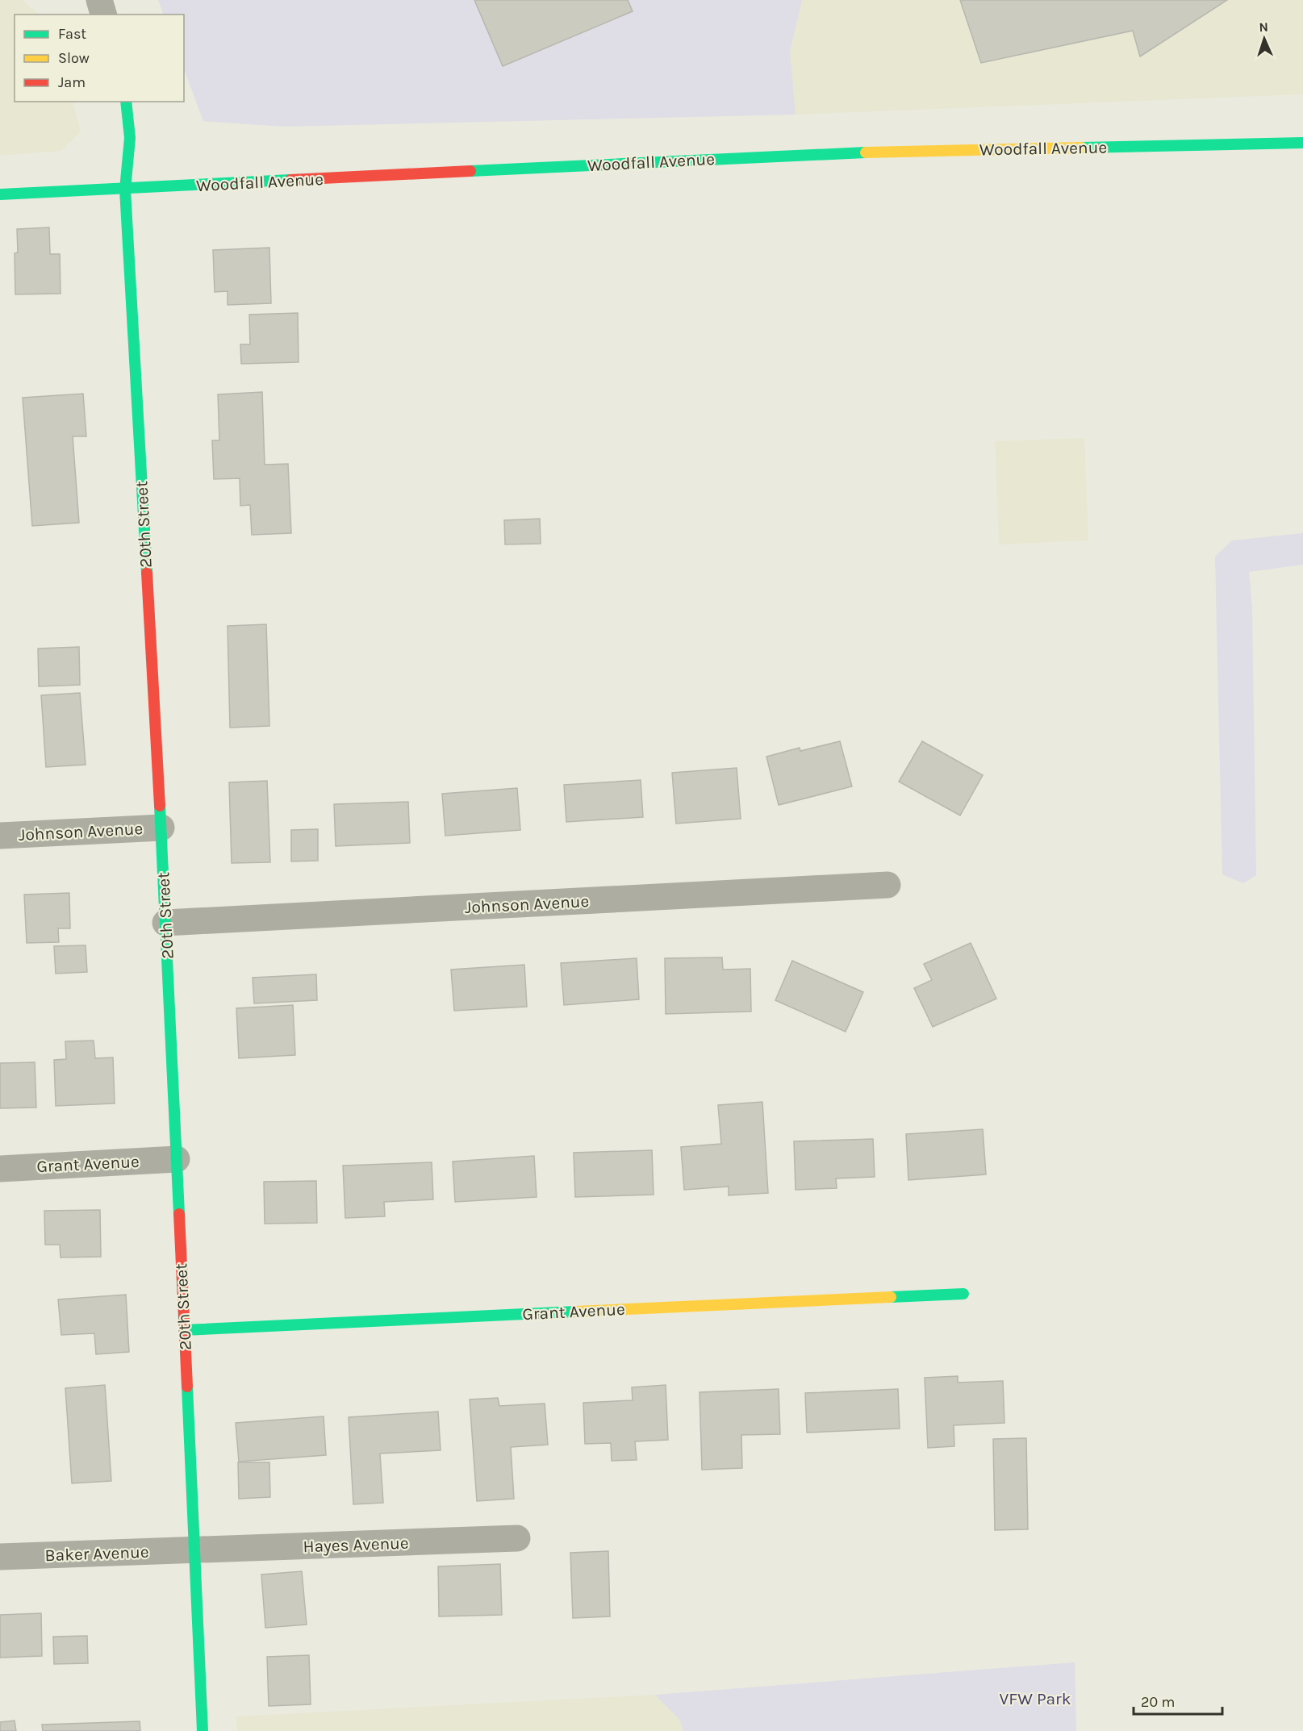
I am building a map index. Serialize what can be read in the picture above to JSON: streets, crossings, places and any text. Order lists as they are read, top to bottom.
{
  "streets": {
    "street": [
      "Woodfall Avenue",
      "20th Street",
      "Johnson Avenue",
      "Grant Avenue",
      "Hayes Avenue",
      "Baker Avenue"
    ]
  },
  "crossings": [
    ["Woodfall Avenue", "20th Street"],
    ["20th Street", "Johnson Avenue"],
    ["20th Street", "Grant Avenue"],
    ["20th Street", "Hayes Avenue"],
    ["20th Street", "Baker Avenue"],
    ["Hayes Avenue", "Baker Avenue"]
  ],
  "parks": ["VFW Park"],
  "legend": ["Fast", "Slow", "Jam"],
  "scale_bar": "20 m",
  "north": "top"
}
